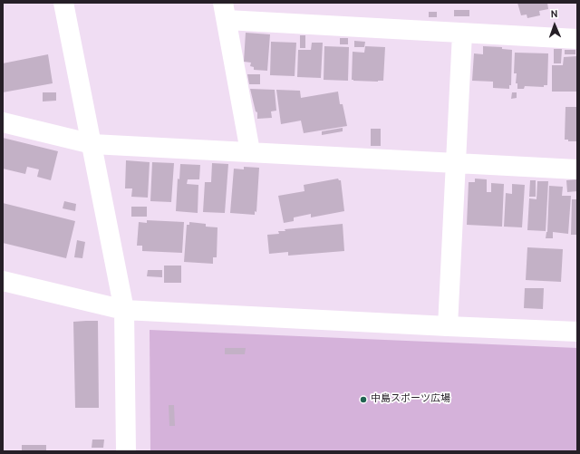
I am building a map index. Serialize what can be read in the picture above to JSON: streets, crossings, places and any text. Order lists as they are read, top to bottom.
{
  "places": ["中島スポーツ広場"],
  "north": "top"
}
